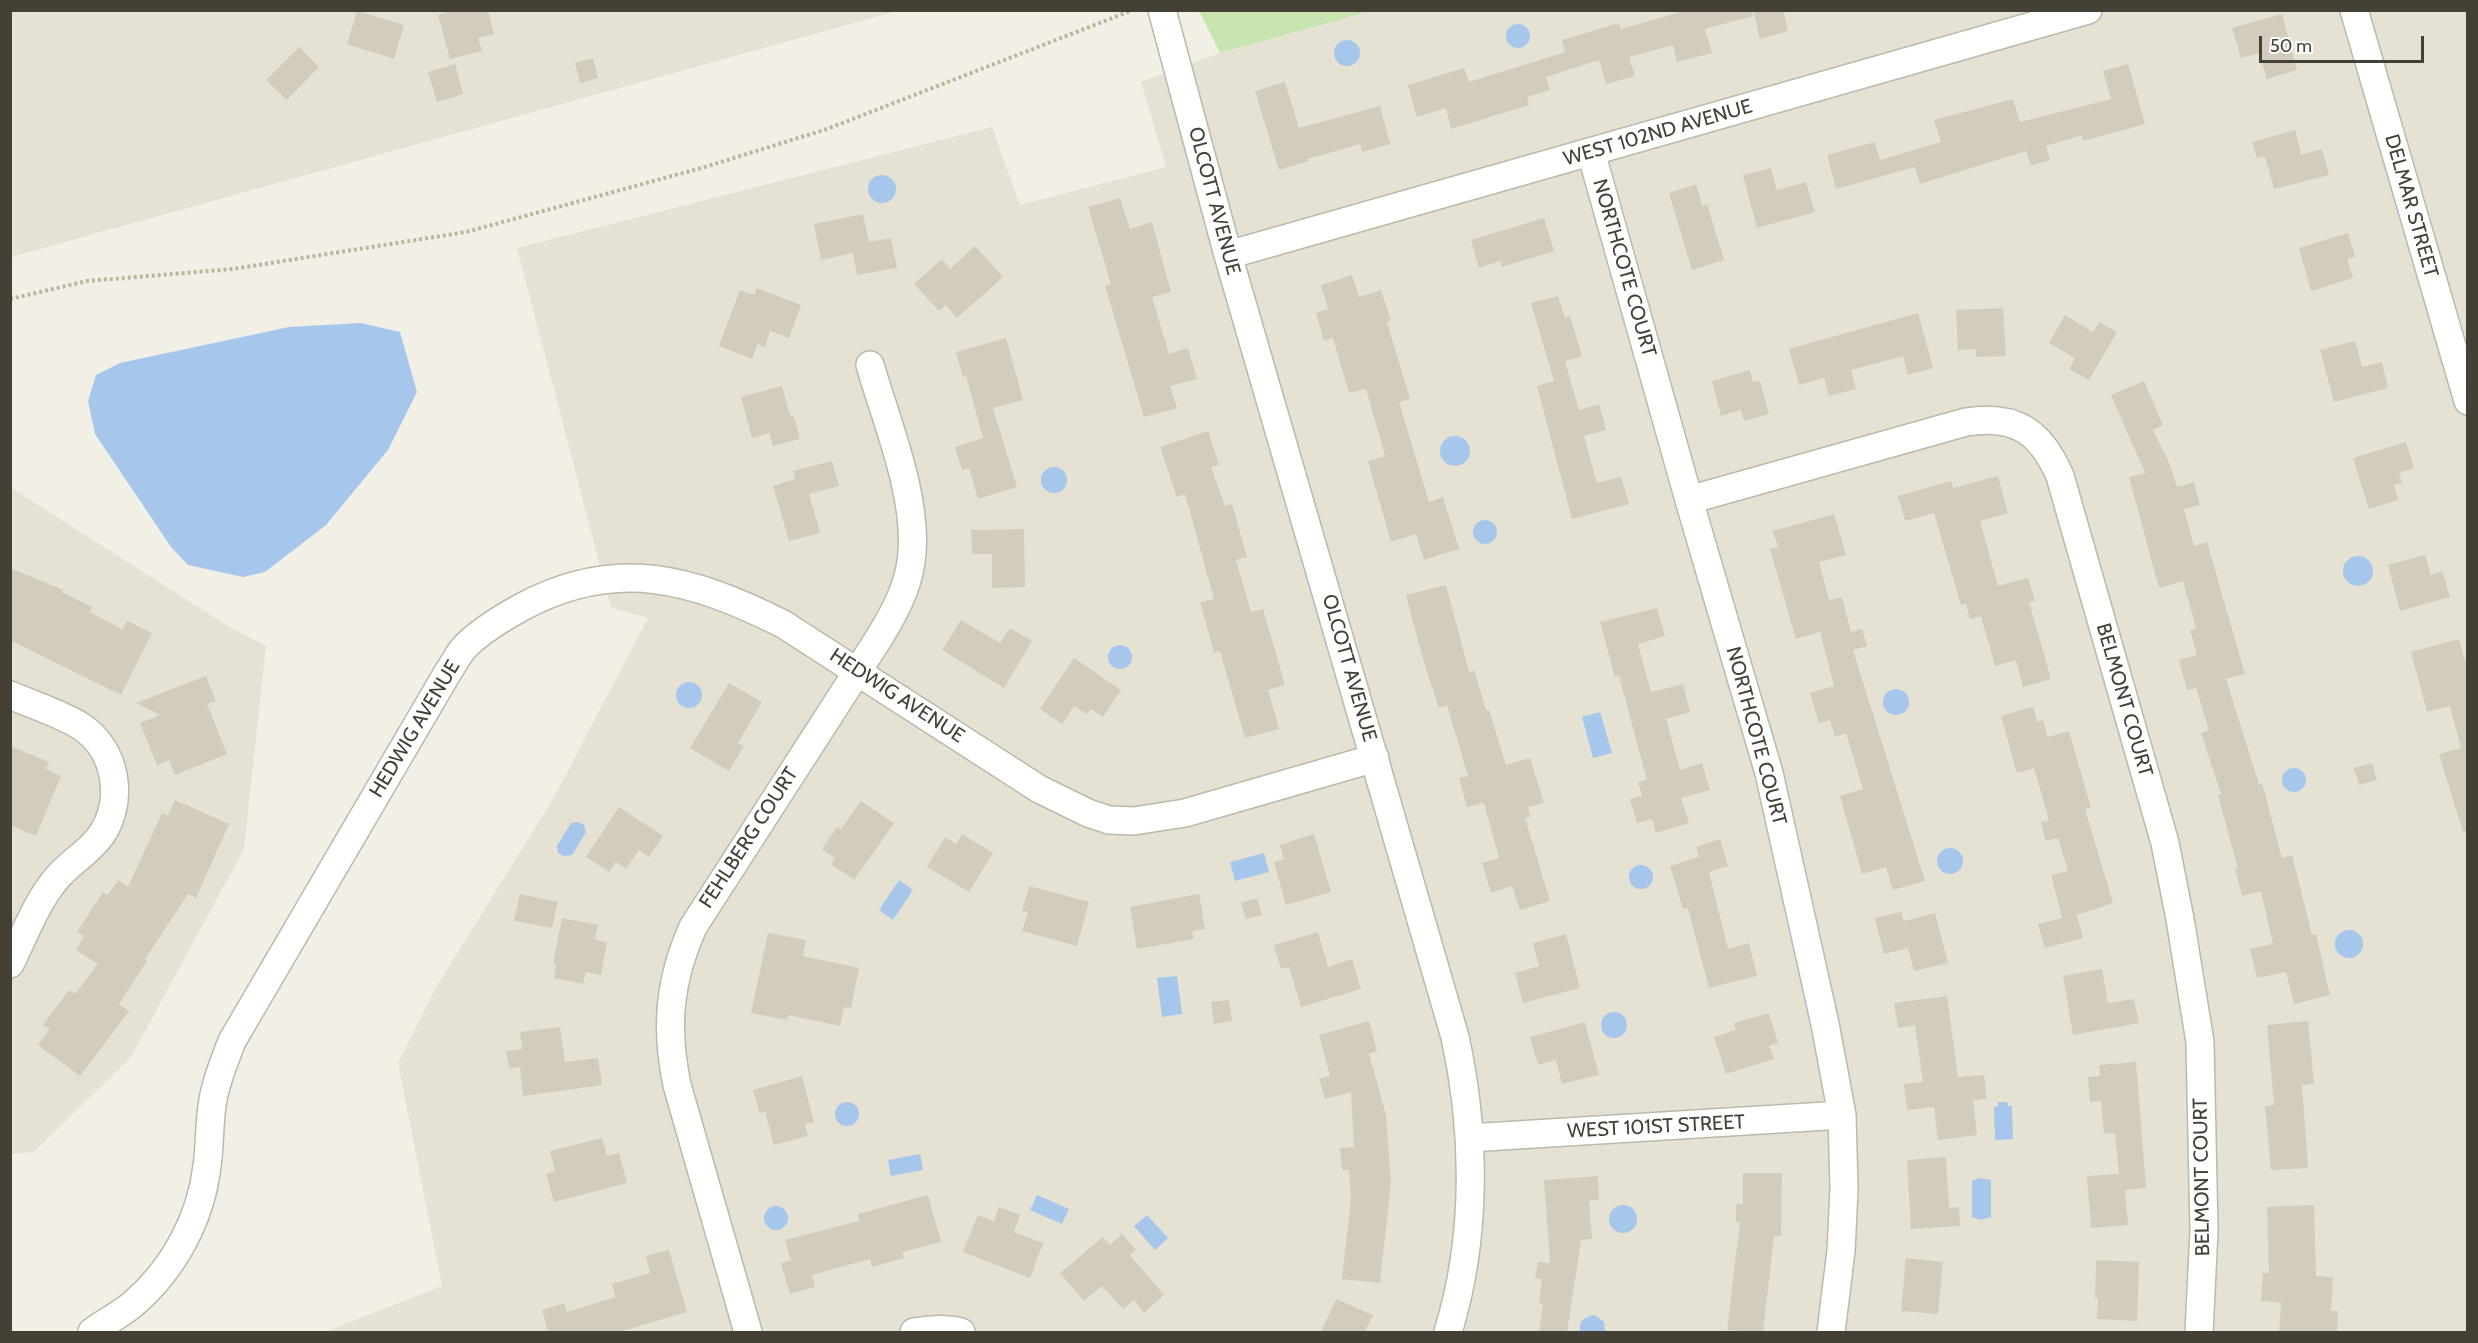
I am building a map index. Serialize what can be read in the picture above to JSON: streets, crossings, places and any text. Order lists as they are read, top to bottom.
{
  "streets": {
    "street": [
      "WEST 102ND AVENUE",
      "OLCOTT AVENUE",
      "DELMAR STREET",
      "NORTHCOTE COURT",
      "HEDWIG AVENUE",
      "BELMONT COURT",
      "FEHLBERG COURT",
      "WEST 101ST STREET"
    ]
  },
  "crossings": [
    ["WEST 102ND AVENUE", "OLCOTT AVENUE"],
    ["WEST 102ND AVENUE", "NORTHCOTE COURT"],
    ["OLCOTT AVENUE", "HEDWIG AVENUE"],
    ["OLCOTT AVENUE", "WEST 101ST STREET"],
    ["NORTHCOTE COURT", "BELMONT COURT"],
    ["NORTHCOTE COURT", "WEST 101ST STREET"],
    ["HEDWIG AVENUE", "FEHLBERG COURT"]
  ],
  "scale_bar": "50 m"
}
